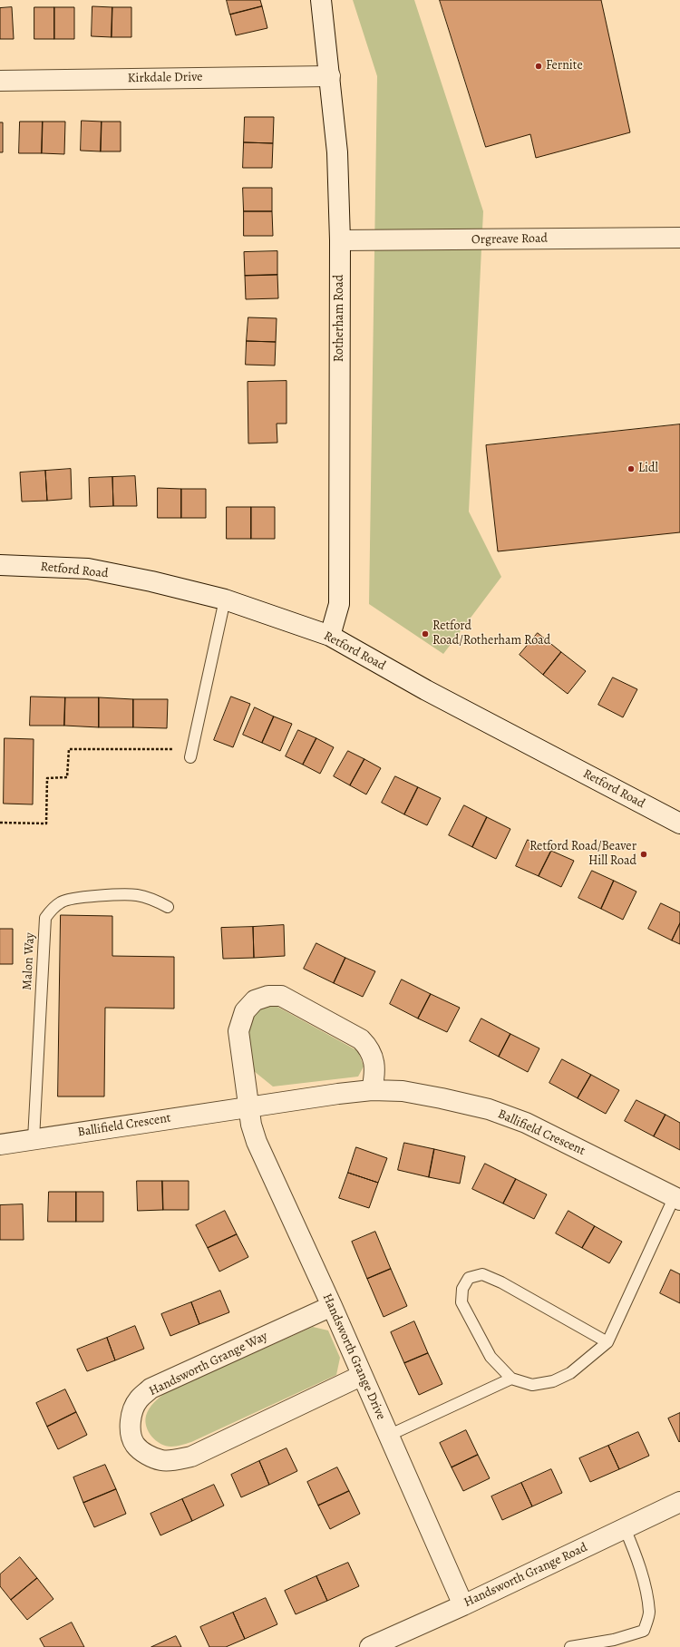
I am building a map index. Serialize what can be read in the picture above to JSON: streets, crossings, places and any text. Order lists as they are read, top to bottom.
{
  "streets": {
    "street": [
      "Kirkdale Drive",
      "Orgreave Road",
      "Rotherham Road",
      "Retford Road",
      "Ballifield Crescent",
      "Handsworth Grange Drive",
      "Handsworth Grange Way",
      "Handsworth Grange Road"
    ],
    "lane": ["Malon Way"]
  },
  "crossings": [
    ["Kirkdale Drive", "Rotherham Road"],
    ["Orgreave Road", "Rotherham Road"],
    ["Rotherham Road", "Retford Road"],
    ["Malon Way", "Ballifield Crescent"],
    ["Ballifield Crescent", "Handsworth Grange Drive"],
    ["Handsworth Grange Drive", "Handsworth Grange Way"],
    ["Handsworth Grange Drive", "Handsworth Grange Road"]
  ],
  "places": [
    "Fernite",
    "Lidl",
    "Retford Road/Rotherham Road",
    "Retford Road/Beaver Hill Road"
  ]
}
